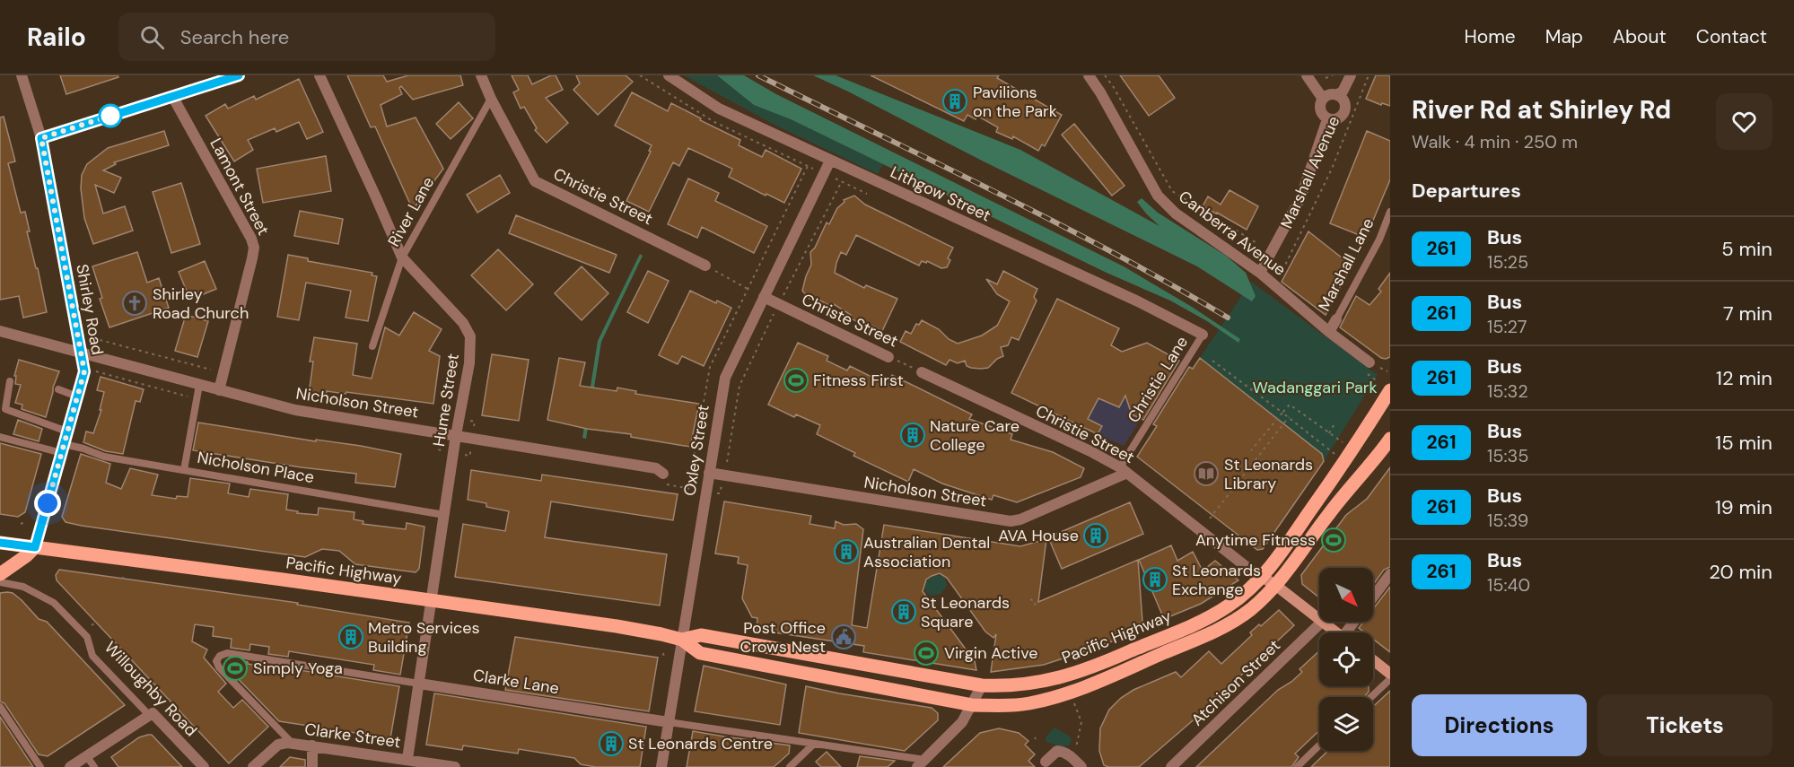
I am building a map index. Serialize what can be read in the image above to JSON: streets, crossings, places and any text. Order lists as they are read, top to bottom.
{
  "streets": {
    "main road": ["Christie Street", "Shirley Road", "Pacific Highway"],
    "street": [
      "Marshall Avenue",
      "Lamont Street",
      "Lithgow Street",
      "Canberra Avenue",
      "Marshall Lane",
      "Christe Street",
      "Hume Street",
      "Nicholson Street",
      "Oxley Street",
      "Clarke Lane",
      "Atchison Street",
      "Willoughby Road",
      "Clarke Street"
    ],
    "lane": ["River Lane", "Christie Lane", "Nicholson Place"]
  },
  "crossings": [
    ["Marshall Avenue", "Canberra Avenue"],
    ["Lamont Street", "Nicholson Street"],
    ["Lithgow Street", "Christie Lane"],
    ["Lithgow Street", "Oxley Street"],
    ["Christie Street", "River Lane"],
    ["Christie Street", "Christe Street"],
    ["Christie Street", "Christie Lane"],
    ["Christie Street", "Nicholson Street"],
    ["Christie Street", "Pacific Highway"],
    ["Christie Street", "Atchison Street"],
    ["River Lane", "Hume Street"],
    ["Canberra Avenue", "Marshall Lane"],
    ["Shirley Road", "Nicholson Street"],
    ["Shirley Road", "Nicholson Place"],
    ["Shirley Road", "Pacific Highway"],
    ["Christe Street", "Oxley Street"],
    ["Christie Lane", "Nicholson Street"],
    ["Hume Street", "Nicholson Street"],
    ["Hume Street", "Nicholson Place"],
    ["Hume Street", "Pacific Highway"],
    ["Hume Street", "Clarke Lane"],
    ["Hume Street", "Clarke Street"],
    ["Nicholson Street", "Oxley Street"],
    ["Oxley Street", "Pacific Highway"],
    ["Oxley Street", "Clarke Lane"],
    ["Clarke Lane", "Clarke Street"]
  ],
  "parks": ["Wadanggari Park"],
  "places": {
    "building": [
      "Pavilions on the Park",
      "Nature Care College",
      "AVA House",
      "Australian Dental Association",
      "St Leonards Exchange",
      "St Leonards Square",
      "Metro Services Building",
      "St Leonards Centre"
    ],
    "church": ["Shirley Road Church"],
    "sports": [
      "Fitness First",
      "Anytime Fitness",
      "Virgin Active",
      "Simply Yoga"
    ],
    "library": ["St Leonards Library"],
    "public building": ["Post Office Crows Nest"]
  },
  "lines": ["bus line 261"],
  "north": "bottom right",
  "page": {
    "header": "Railo",
    "search": "Search here",
    "nav": [
      "Home",
      "Map",
      "About",
      "Contact"
    ],
    "heading": [
      ["River Rd at Shirley Rd", "Walk · 4 min · 250 m"],
      "Departures"
    ],
    "list": [
      {
        "mark": "261",
        "name": "Bus",
        "note": "15:25",
        "value": "5 min"
      },
      {
        "mark": "261",
        "name": "Bus",
        "note": "15:27",
        "value": "7 min"
      },
      {
        "mark": "261",
        "name": "Bus",
        "note": "15:32",
        "value": "12 min"
      },
      {
        "mark": "261",
        "name": "Bus",
        "note": "15:35",
        "value": "15 min"
      },
      {
        "mark": "261",
        "name": "Bus",
        "note": "15:39",
        "value": "19 min"
      },
      {
        "mark": "261",
        "name": "Bus",
        "note": "15:40",
        "value": "20 min"
      }
    ],
    "buttons": ["Directions", "Tickets"]
  }
}
